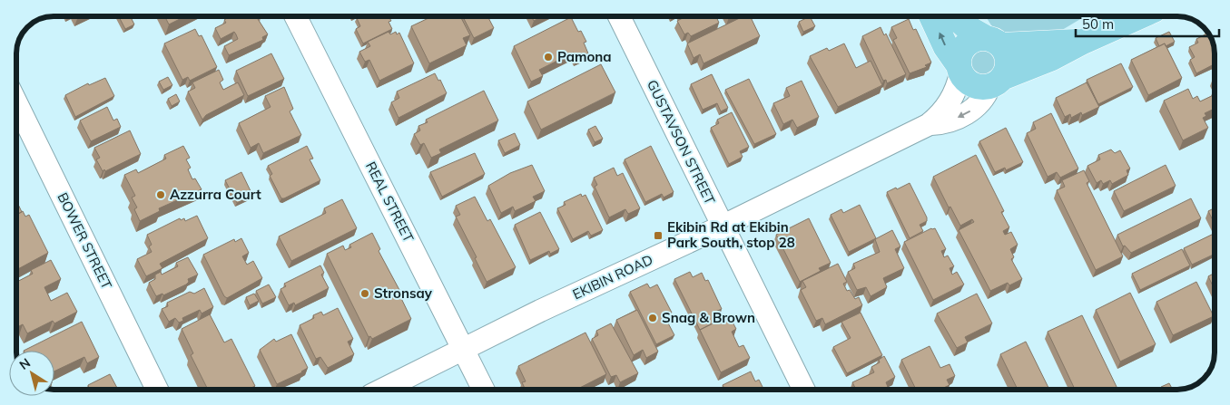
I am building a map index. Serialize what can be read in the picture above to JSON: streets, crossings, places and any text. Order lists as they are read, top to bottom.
{
  "streets": {
    "street": [
      "GUSTAVSON STREET",
      "REAL STREET",
      "BOWER STREET",
      "EKIBIN ROAD"
    ]
  },
  "crossings": [
    ["GUSTAVSON STREET", "EKIBIN ROAD"],
    ["REAL STREET", "EKIBIN ROAD"]
  ],
  "places": {
    "other": [
      "Pamona",
      "Azzurra Court",
      "Stronsay",
      "Snag & Brown"
    ],
    "transit": ["Ekibin Rd at Ekibin Park South, stop 28"]
  },
  "scale_bar": "50 m",
  "north": "top left"
}
